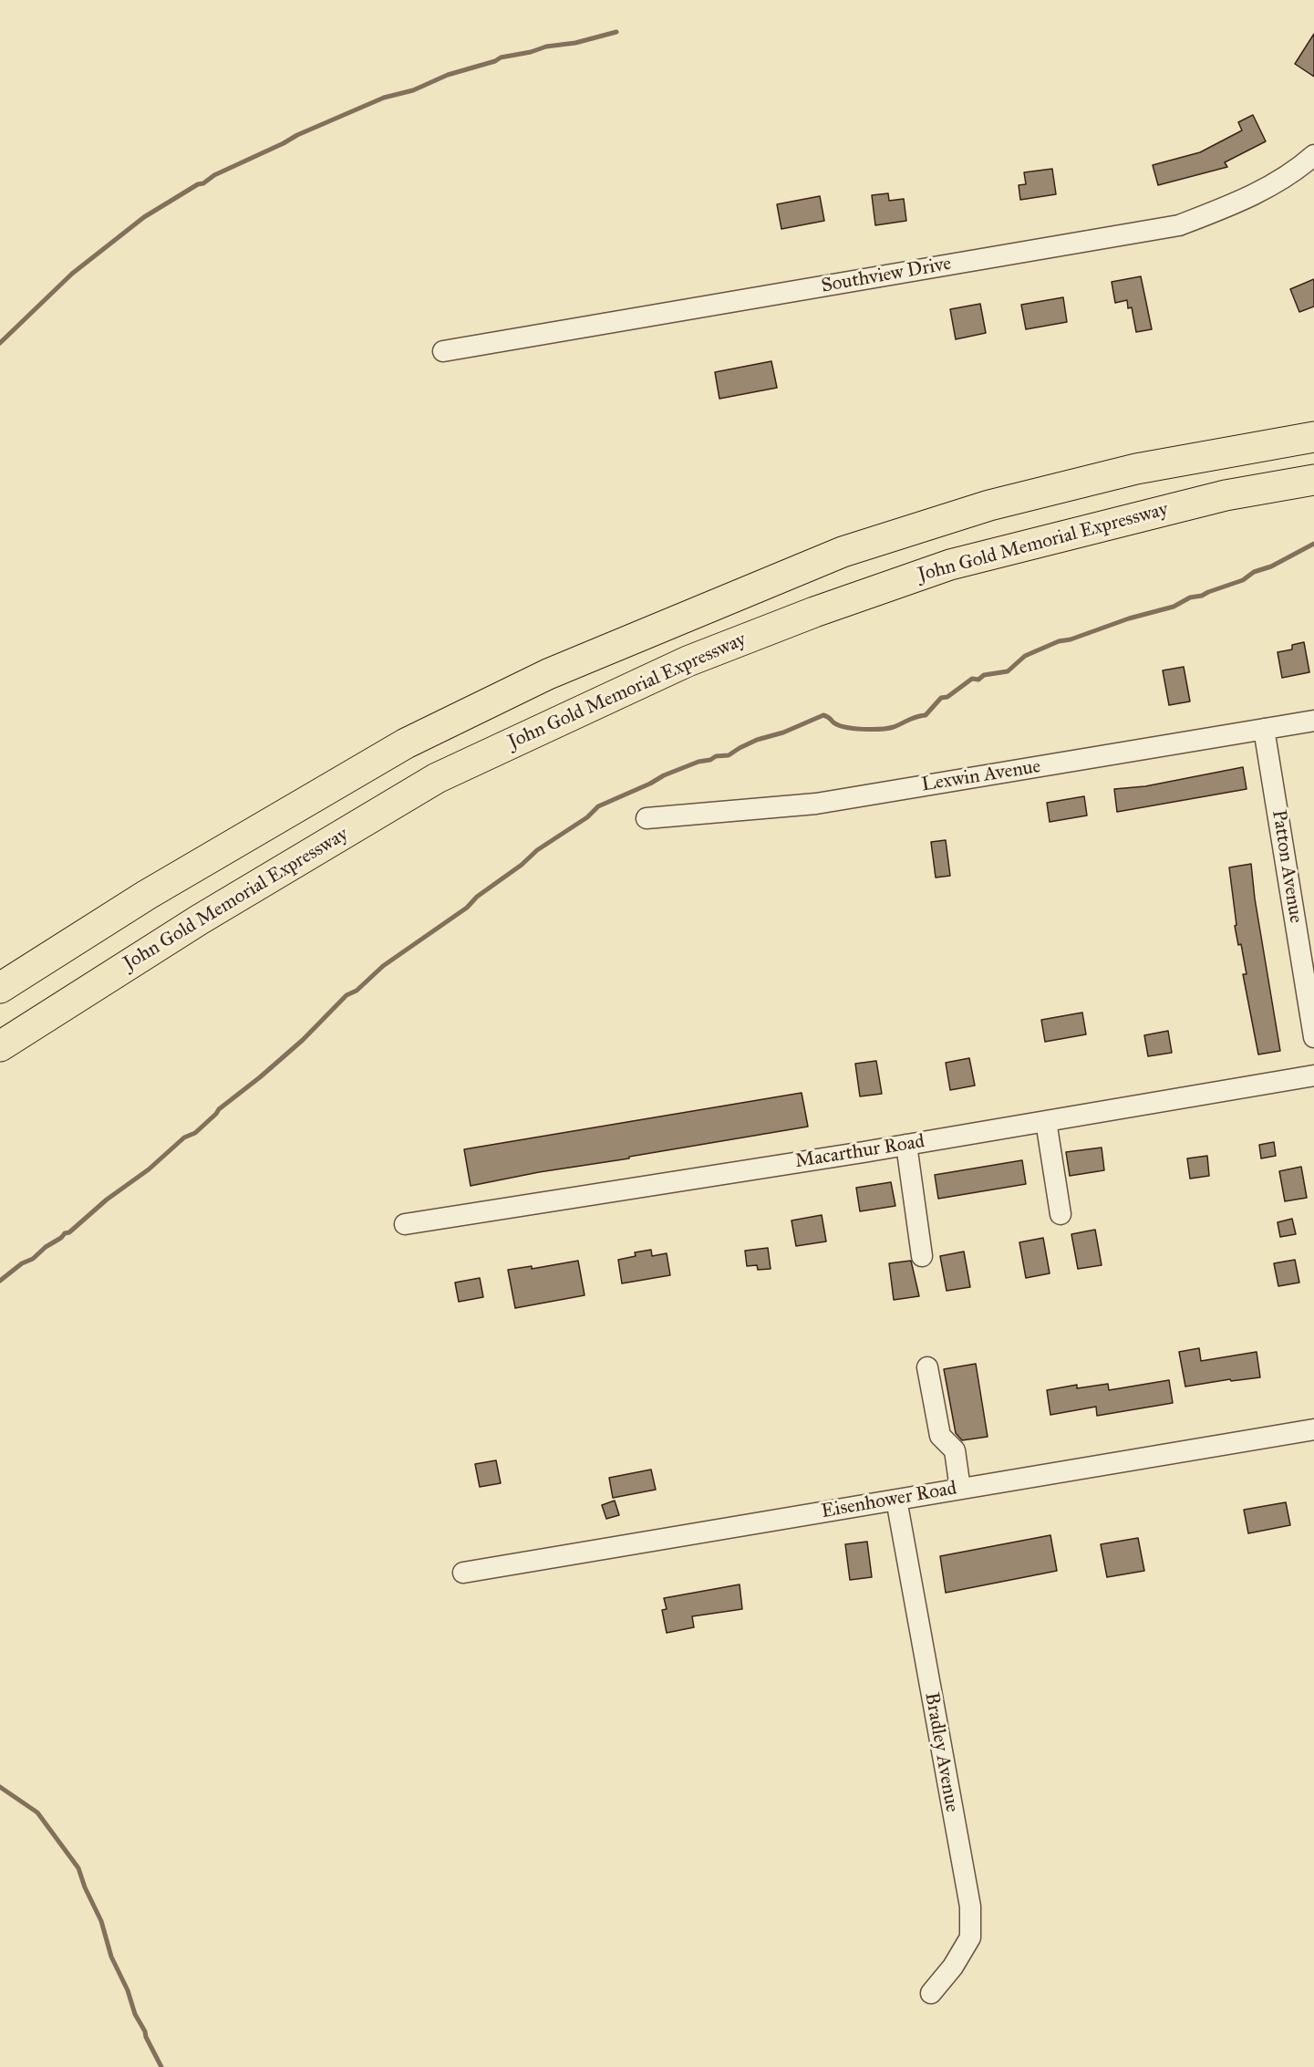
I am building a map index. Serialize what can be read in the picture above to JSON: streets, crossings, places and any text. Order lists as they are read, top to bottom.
{
  "streets": {
    "highway": ["John Gold Memorial Expressway"],
    "street": [
      "Southview Drive",
      "Lexwin Avenue",
      "Patton Avenue",
      "Macarthur Road",
      "Eisenhower Road",
      "Bradley Avenue"
    ]
  },
  "crossings": [
    ["Lexwin Avenue", "Patton Avenue"],
    ["Eisenhower Road", "Bradley Avenue"]
  ]
}
